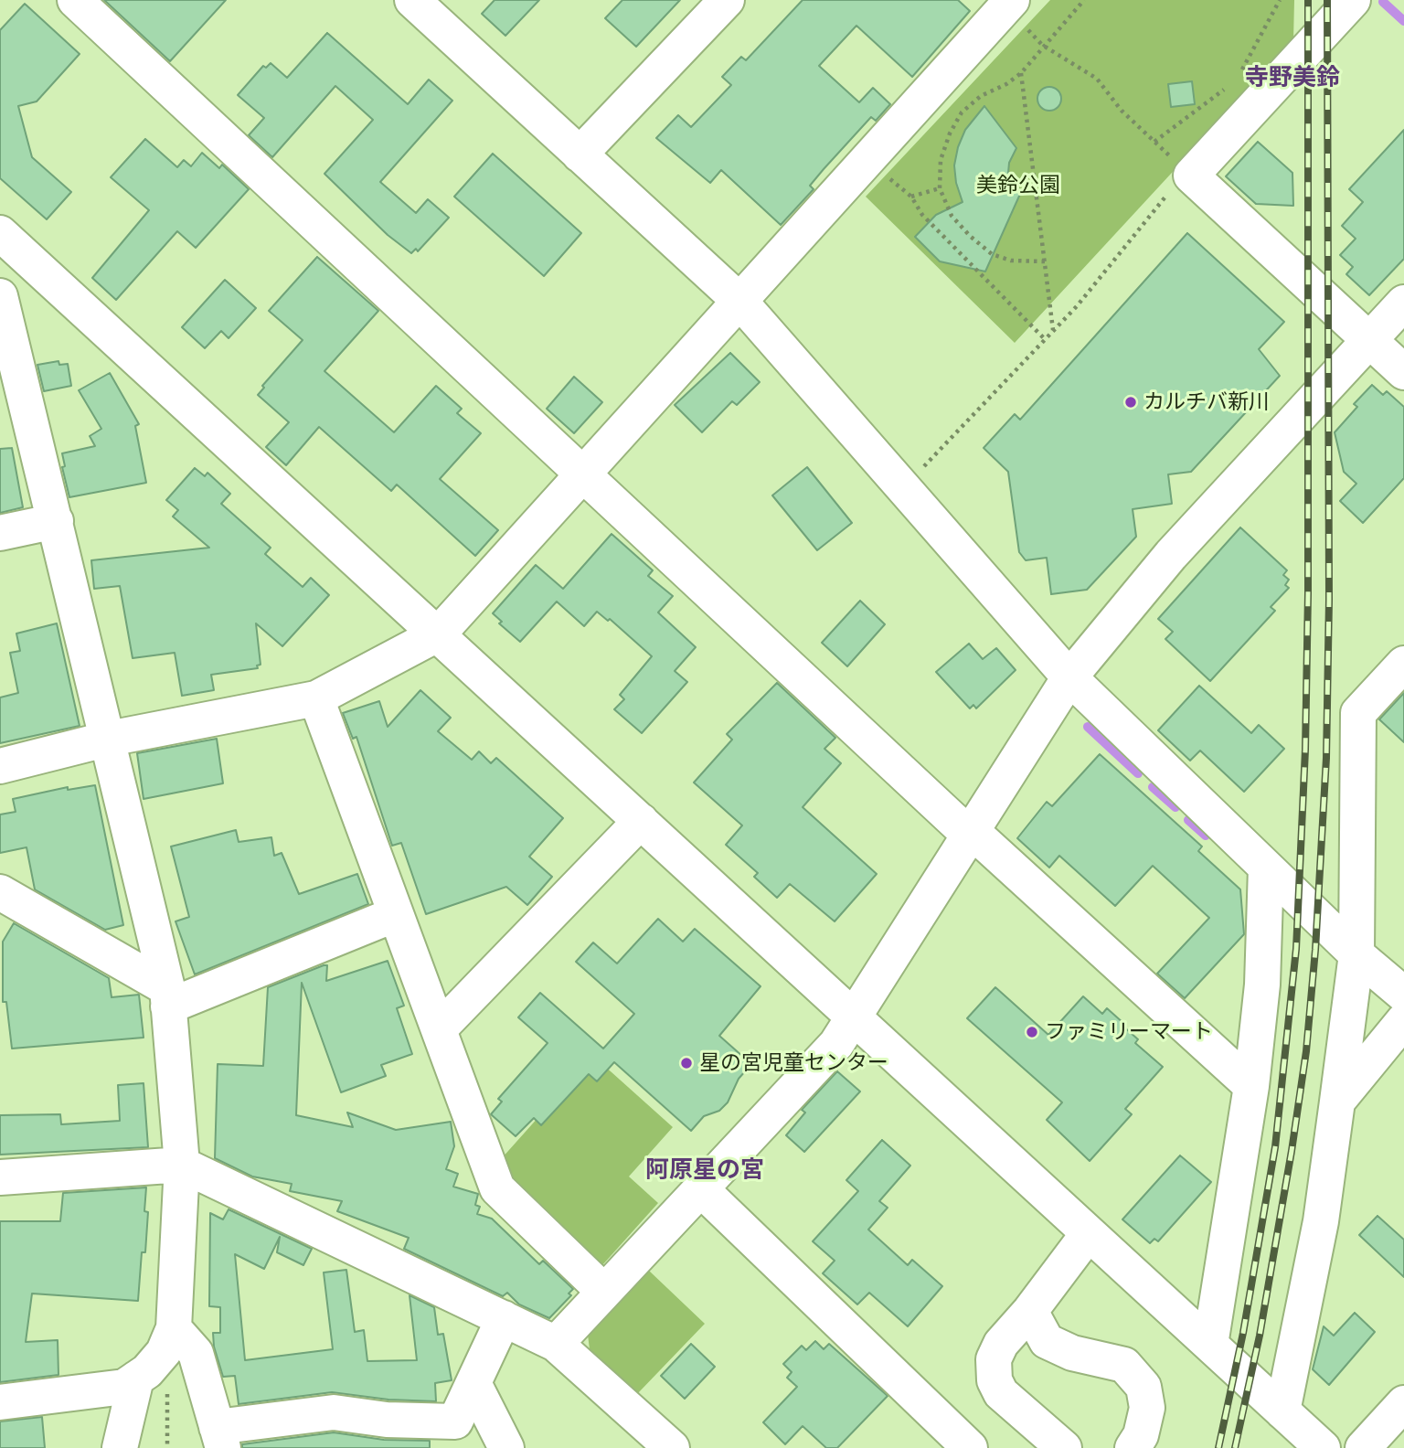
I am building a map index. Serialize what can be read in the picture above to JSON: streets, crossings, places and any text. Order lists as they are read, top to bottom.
{
  "districts": ["寺野美鈴", "阿原星の宮"],
  "parks": ["美鈴公園"],
  "places": ["カルチバ新川", "ファミリーマート", "星の宮児童センター"]
}
